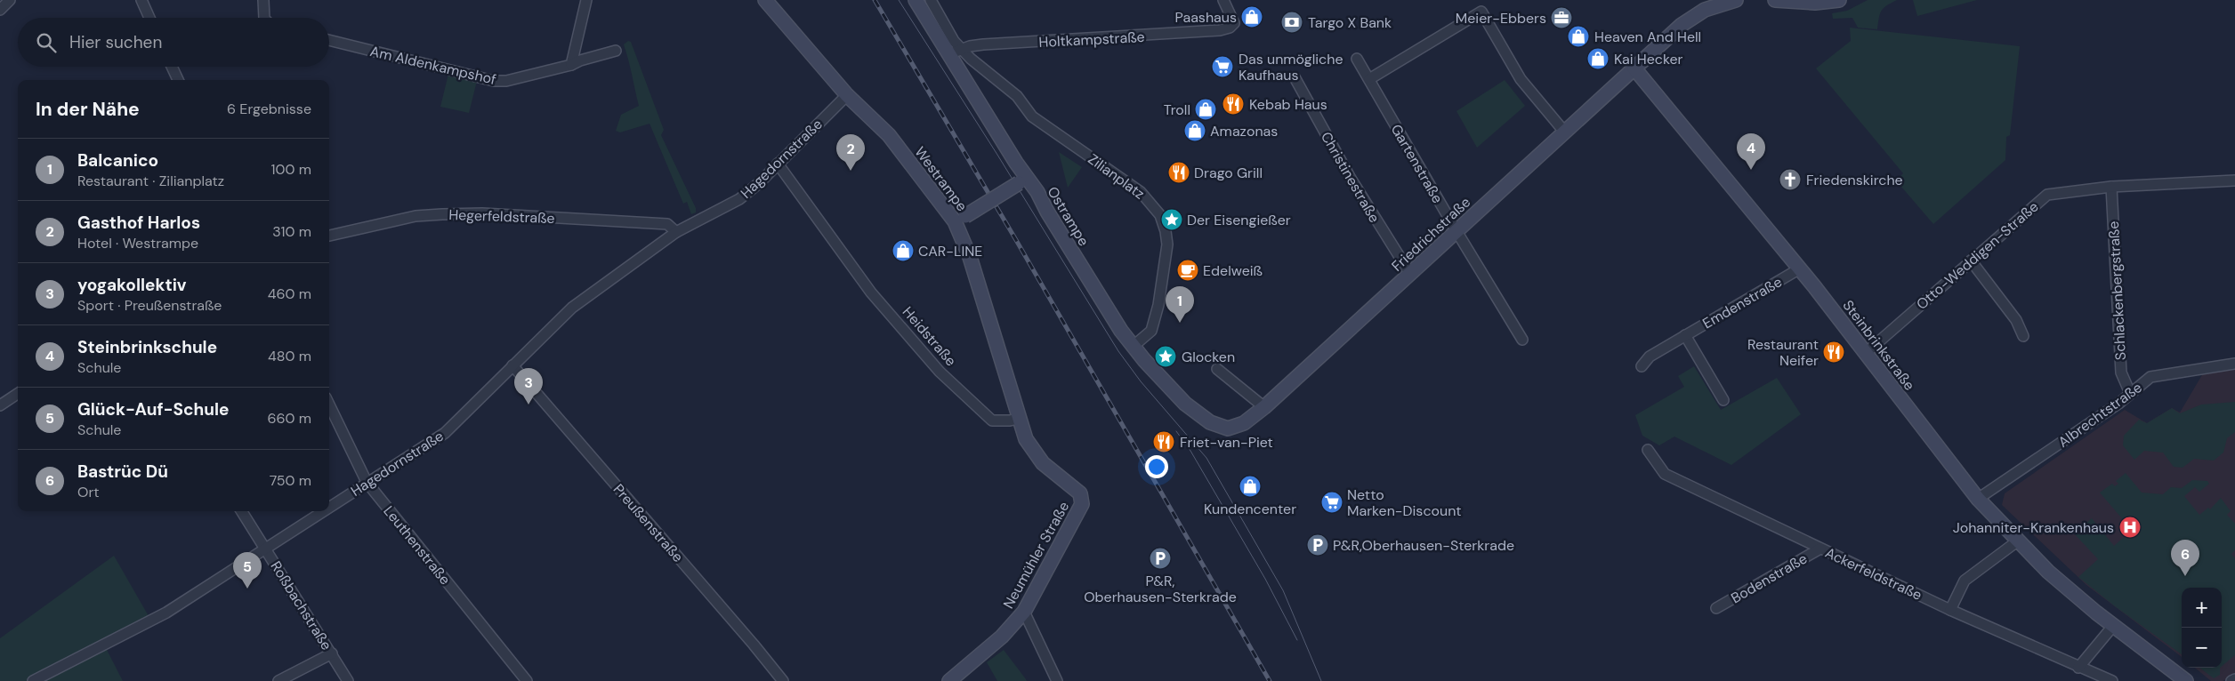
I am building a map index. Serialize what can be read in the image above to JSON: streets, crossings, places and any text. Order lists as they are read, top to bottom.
{
  "streets": {
    "main road": [
      "Westrampe",
      "Ostrampe",
      "Friedrichstraße",
      "Steinbrinkstraße",
      "Neumühler Straße"
    ],
    "street": [
      "Holtkampstraße",
      "Am Aldenkampshof",
      "Hagedornstraße",
      "Gartenstraße",
      "Zilianplatz",
      "Christinestraße",
      "Hegerfeldstraße",
      "Otto-Weddigen-Straße",
      "Schlackenbergstraße",
      "Emdenstraße",
      "Heidstraße",
      "Albrechtstraße",
      "Preußenstraße",
      "Leuthenstraße",
      "Ackerfeldstraße",
      "Bodenstraße",
      "Roßbachstraße"
    ]
  },
  "crossings": [
    ["Holtkampstraße", "Zilianplatz"],
    ["Holtkampstraße", "Ostrampe"],
    ["Hagedornstraße", "Westrampe"],
    ["Hagedornstraße", "Hegerfeldstraße"],
    ["Hagedornstraße", "Heidstraße"],
    ["Hagedornstraße", "Preußenstraße"],
    ["Hagedornstraße", "Leuthenstraße"],
    ["Hagedornstraße", "Roßbachstraße"],
    ["Gartenstraße", "Friedrichstraße"],
    ["Zilianplatz", "Ostrampe"],
    ["Christinestraße", "Friedrichstraße"],
    ["Westrampe", "Heidstraße"],
    ["Westrampe", "Neumühler Straße"],
    ["Ostrampe", "Friedrichstraße"],
    ["Friedrichstraße", "Steinbrinkstraße"],
    ["Otto-Weddigen-Straße", "Schlackenbergstraße"],
    ["Otto-Weddigen-Straße", "Steinbrinkstraße"],
    ["Schlackenbergstraße", "Albrechtstraße"],
    ["Emdenstraße", "Steinbrinkstraße"],
    ["Heidstraße", "Neumühler Straße"],
    ["Steinbrinkstraße", "Albrechtstraße"],
    ["Ackerfeldstraße", "Bodenstraße"]
  ],
  "places": {
    "shop": [
      "Paashaus",
      "Heaven And Hell",
      "Kai Hecker",
      "Troll",
      "Amazonas",
      "CAR-LINE",
      "Kundencenter"
    ],
    "office": ["Meier-Ebbers"],
    "bank": ["Targo X Bank"],
    "supermarket": ["Das unmögliche Kaufhaus", "Netto Marken-Discount"],
    "restaurant": [
      "Kebab Haus",
      "Drago Grill",
      "Restaurant Neifer",
      "Friet-van-Piet"
    ],
    "church": ["Friedenskirche"],
    "place": ["Der Eisengießer", "Glocken"],
    "cafe": ["Edelweiß"],
    "hospital": ["Johanniter-Krankenhaus"],
    "parking": ["P&R,Oberhausen-Sterkrade", "P&R, Oberhausen-Sterkrade"]
  },
  "page": {
    "search": "Hier suchen",
    "heading": ["In der Nähe", "6 Ergebnisse"],
    "pins": [
      "4",
      "2",
      "1",
      "3",
      "6",
      "5"
    ],
    "list": [
      {
        "mark": "1",
        "name": "Balcanico",
        "note": "Restaurant · Zilianplatz",
        "value": "100 m"
      },
      {
        "mark": "2",
        "name": "Gasthof Harlos",
        "note": "Hotel · Westrampe",
        "value": "310 m"
      },
      {
        "mark": "3",
        "name": "yogakollektiv",
        "note": "Sport · Preußenstraße",
        "value": "460 m"
      },
      {
        "mark": "4",
        "name": "Steinbrinkschule",
        "note": "Schule",
        "value": "480 m"
      },
      {
        "mark": "5",
        "name": "Glück-Auf-Schule",
        "note": "Schule",
        "value": "660 m"
      },
      {
        "mark": "6",
        "name": "Bastrüc Dü",
        "note": "Ort",
        "value": "750 m"
      }
    ],
    "map_buttons": ["+", "−"]
  }
}
